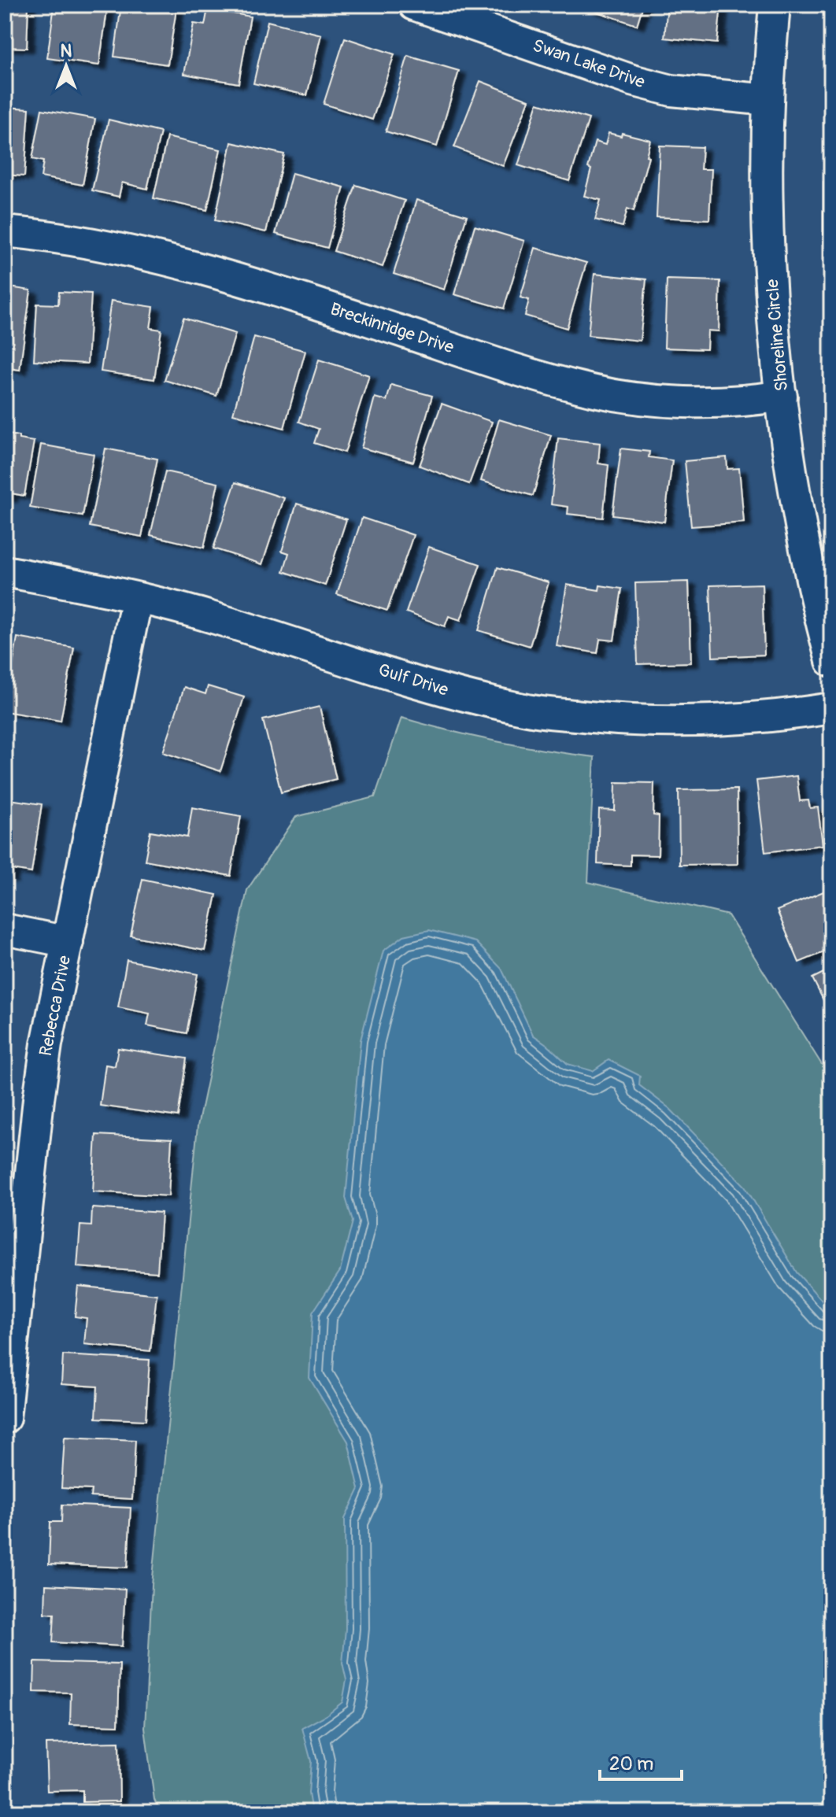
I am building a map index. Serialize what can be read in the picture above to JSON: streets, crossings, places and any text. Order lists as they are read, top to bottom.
{
  "streets": {
    "street": [
      "Swan Lake Drive",
      "Breckinridge Drive",
      "Shoreline Circle",
      "Gulf Drive",
      "Rebecca Drive"
    ]
  },
  "crossings": [
    ["Swan Lake Drive", "Shoreline Circle"],
    ["Breckinridge Drive", "Shoreline Circle"],
    ["Gulf Drive", "Rebecca Drive"]
  ],
  "scale_bar": "20 m",
  "north": "top"
}
